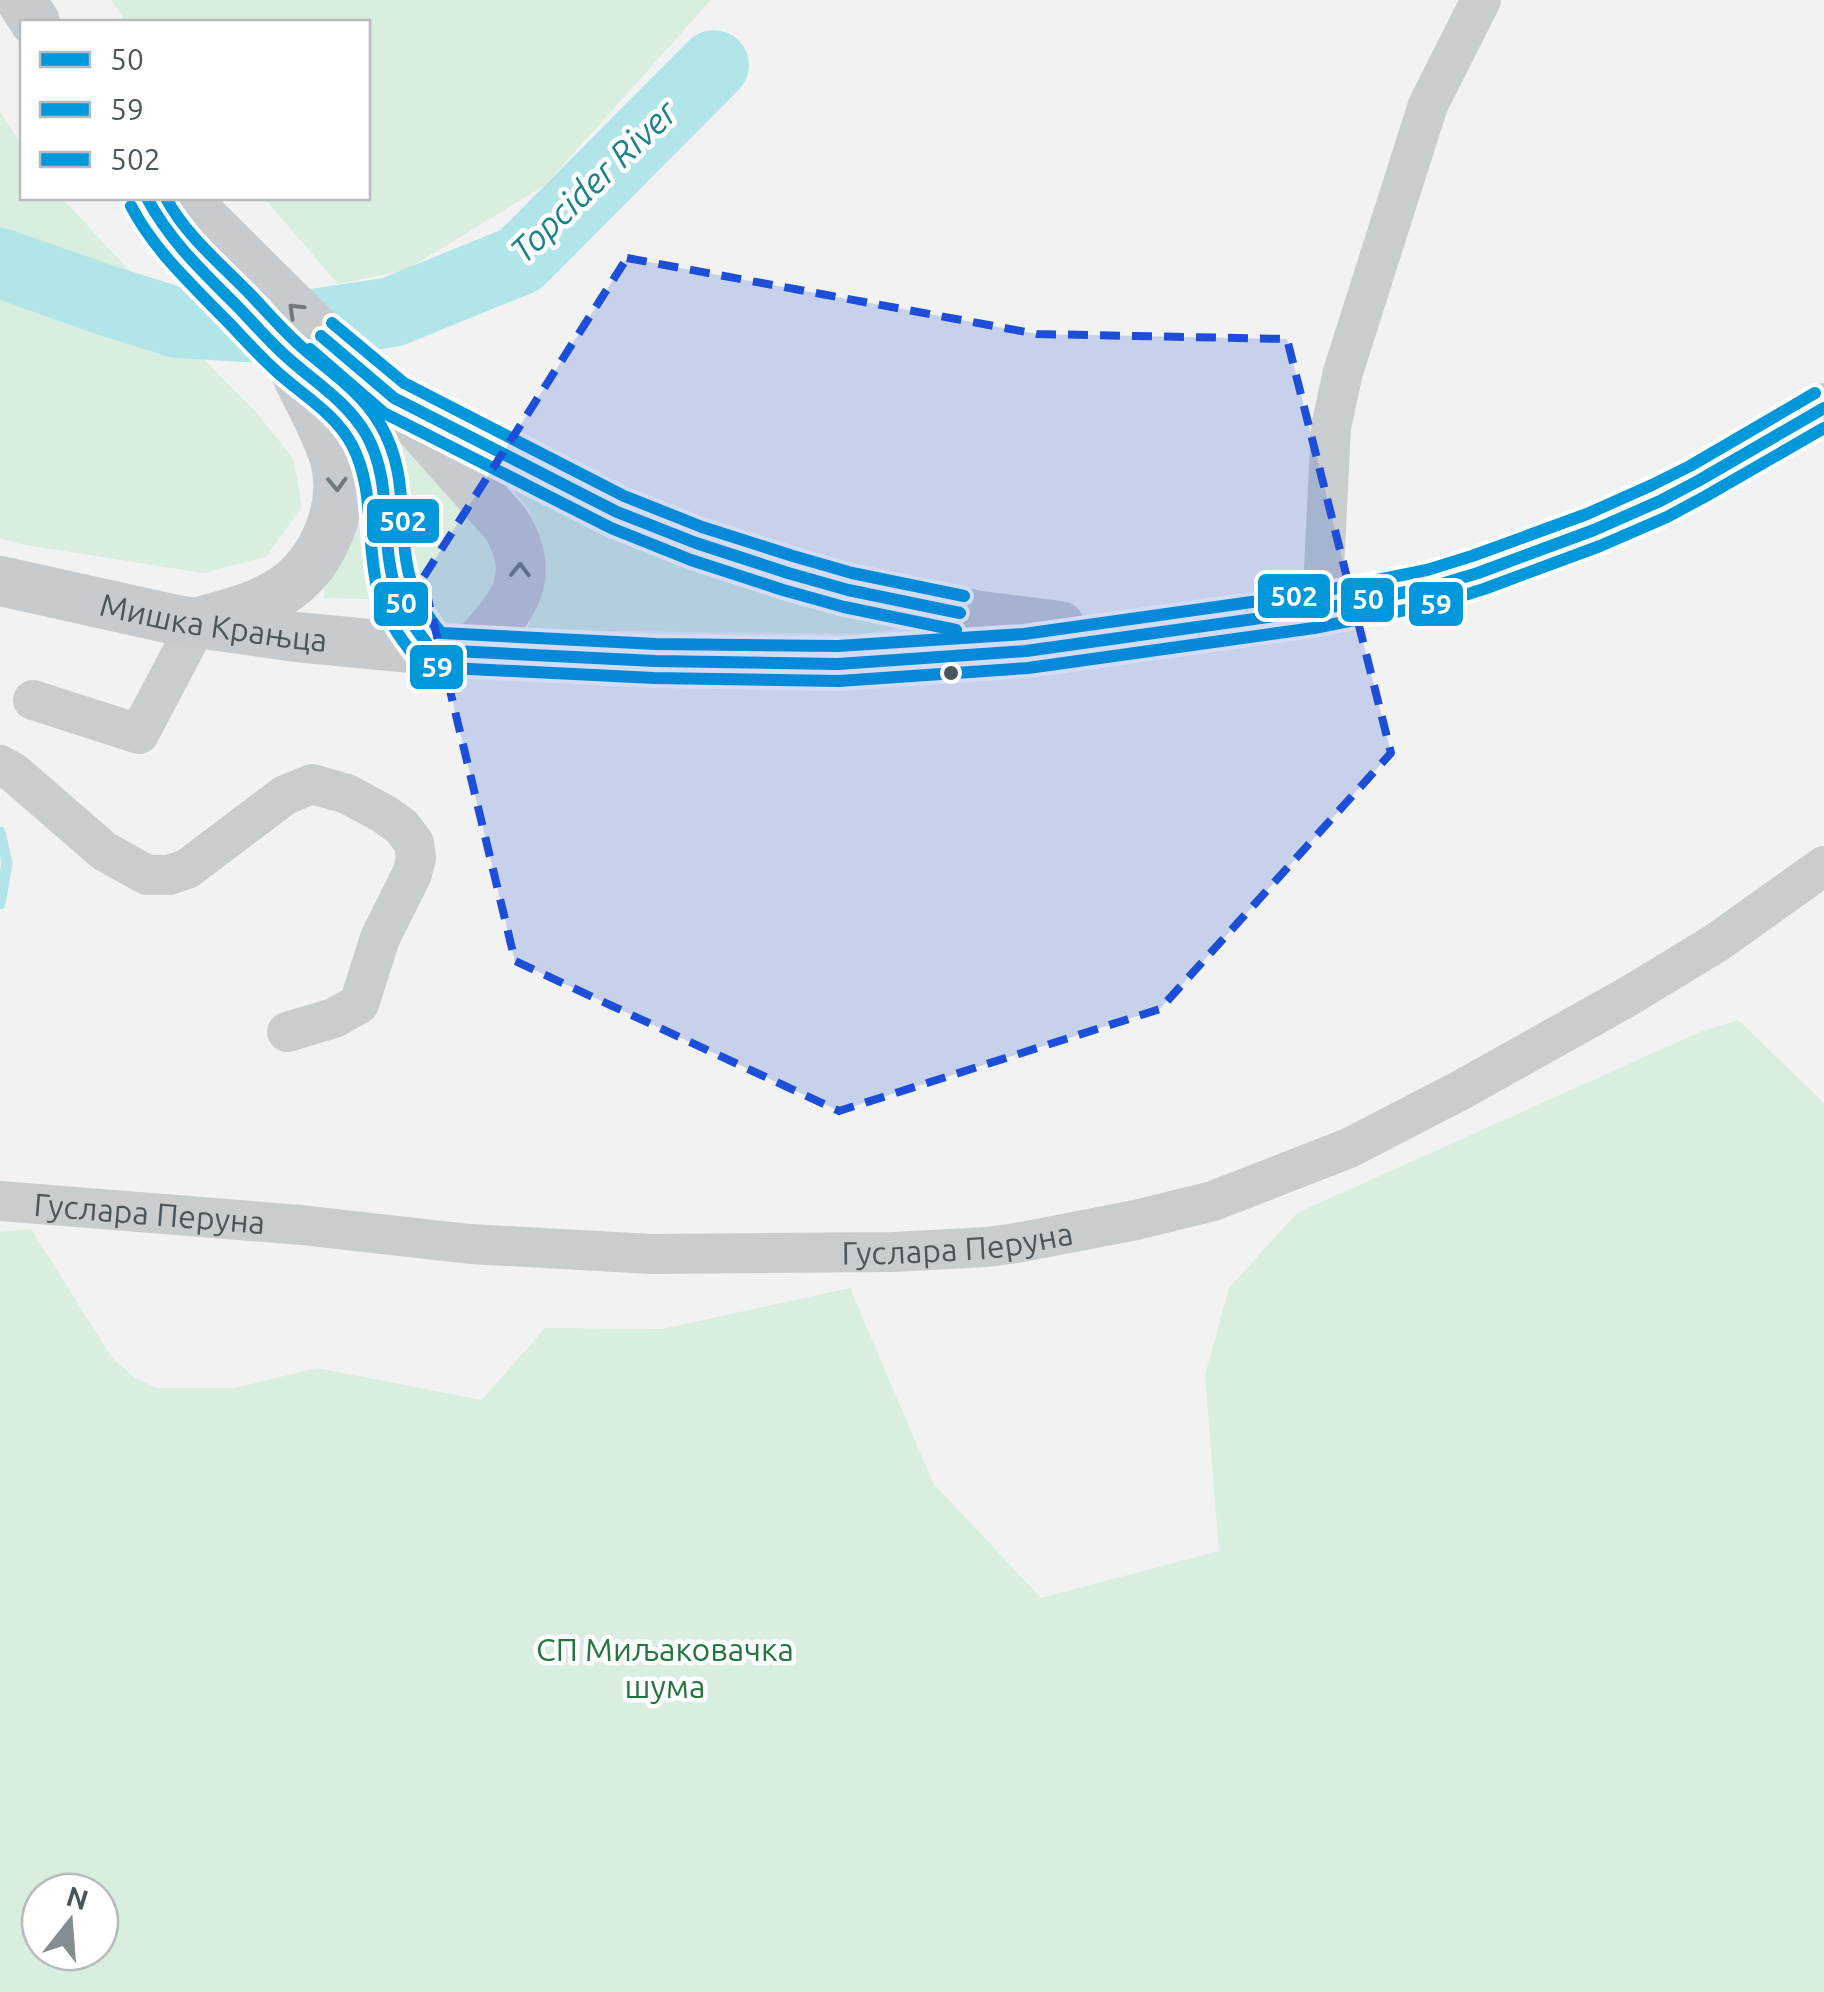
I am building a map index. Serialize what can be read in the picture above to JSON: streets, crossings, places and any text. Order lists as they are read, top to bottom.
{
  "streets": {
    "main road": ["Мишка Крањца"],
    "street": ["Гуслара Перуна"]
  },
  "water": ["Topcider River"],
  "parks": ["СП Миљаковачка шума"],
  "lines": ["transit line 50", "transit line 502", "transit line 59"],
  "legend": ["50", "59", "502"],
  "north": "top"
}
